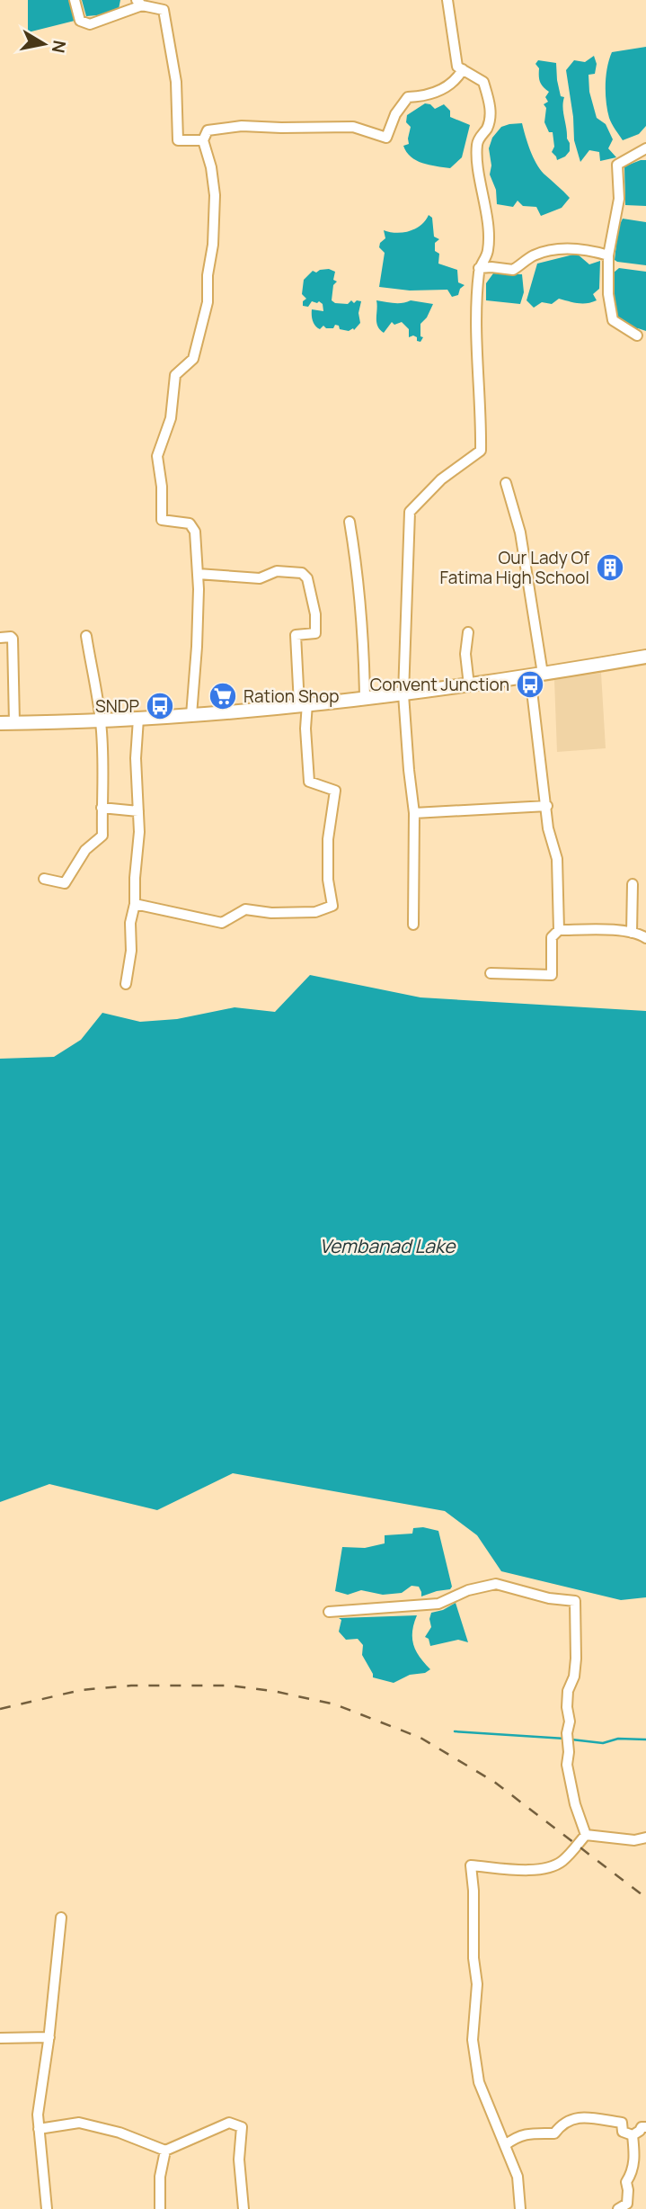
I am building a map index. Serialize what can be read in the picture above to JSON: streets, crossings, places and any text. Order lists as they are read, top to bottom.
{
  "water": ["Vembanad Lake"],
  "places": {
    "building": ["Our Lady Of Fatima High School"],
    "bus stop": ["Convent Junction", "SNDP"],
    "supermarket": ["Ration Shop"]
  },
  "north": "right"
}
